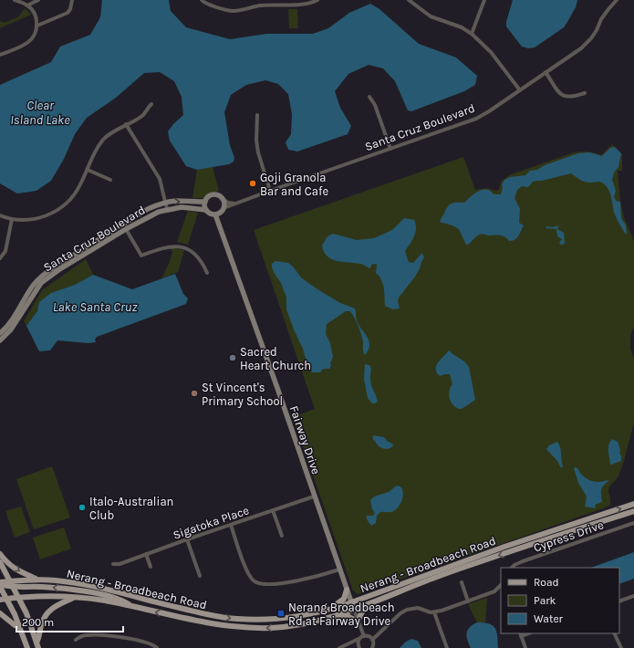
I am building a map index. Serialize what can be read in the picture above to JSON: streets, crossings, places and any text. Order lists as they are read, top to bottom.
{
  "streets": {
    "main road": ["Nerang - Broadbeach Road"],
    "street": [
      "Santa Cruz Boulevard",
      "Fairway Drive",
      "Sigatoka Place",
      "Cypress Drive"
    ]
  },
  "crossings": [
    ["Santa Cruz Boulevard", "Fairway Drive"],
    ["Fairway Drive", "Sigatoka Place"],
    ["Fairway Drive", "Nerang - Broadbeach Road"]
  ],
  "water": ["Clear Island Lake", "Lake Santa Cruz"],
  "places": {
    "other": [
      "Goji Granola Bar and Cafe",
      "Sacred Heart Church",
      "St Vincent's Primary School",
      "Italo-Australian Club"
    ],
    "transit": ["Nerang Broadbeach Rd at Fairway Drive"]
  },
  "legend": ["Road", "Park", "Water"],
  "scale_bar": "200 m"
}
